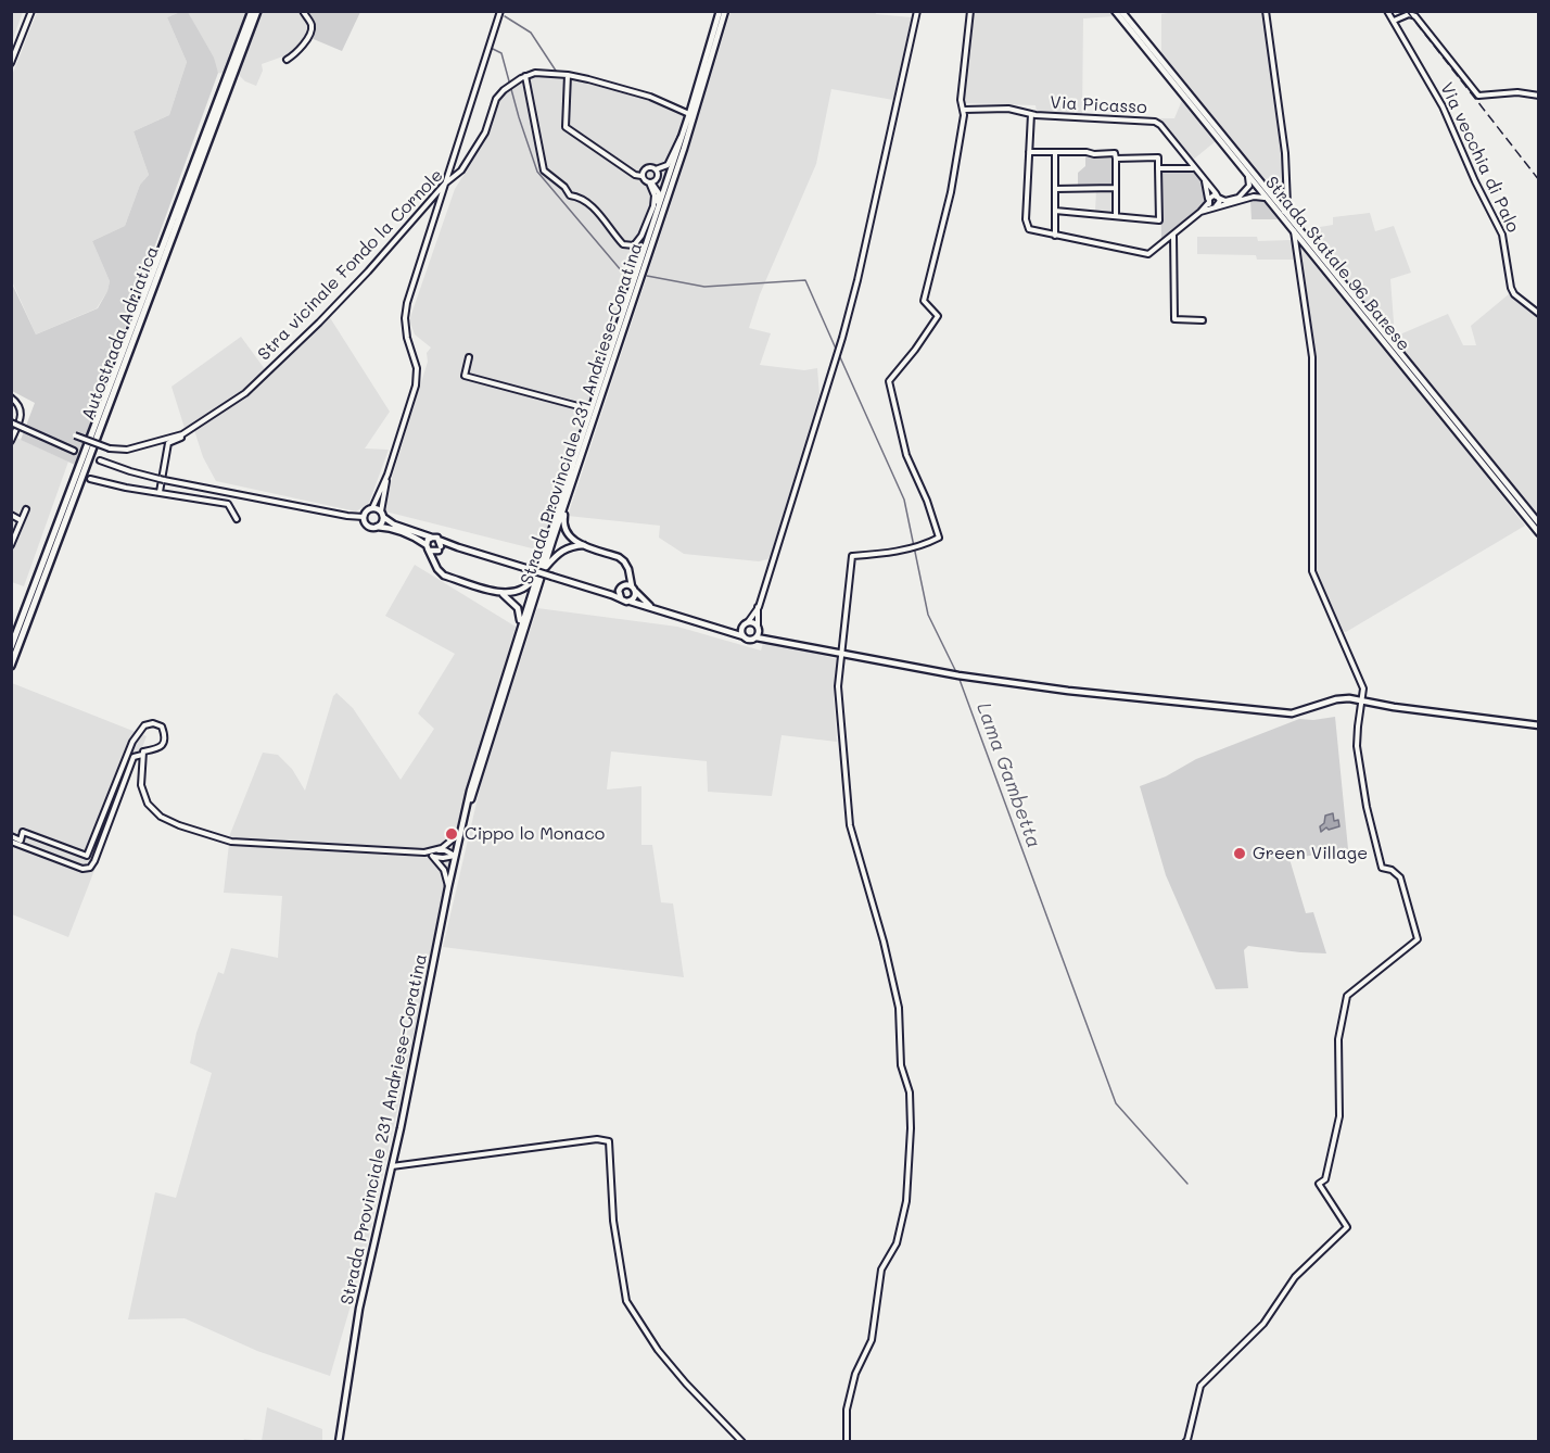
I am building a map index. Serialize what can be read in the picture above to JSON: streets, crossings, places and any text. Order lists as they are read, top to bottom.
{
  "streets": {
    "highway": ["Autostrada Adriatica"],
    "main road": ["Strada Statale 96 Barese", "Strada Provinciale 231 Andriese-Coratina"],
    "street": ["Via Picasso", "Via vecchia di Palo", "Stra vicinale Fondo la Cornole"]
  },
  "crossings": [
    ["Stra vicinale Fondo la Cornole", "Strada Provinciale 231 Andriese-Coratina"]
  ],
  "water": ["Lama Gambetta"],
  "places": ["Cippo lo Monaco", "Green Village"]
}
